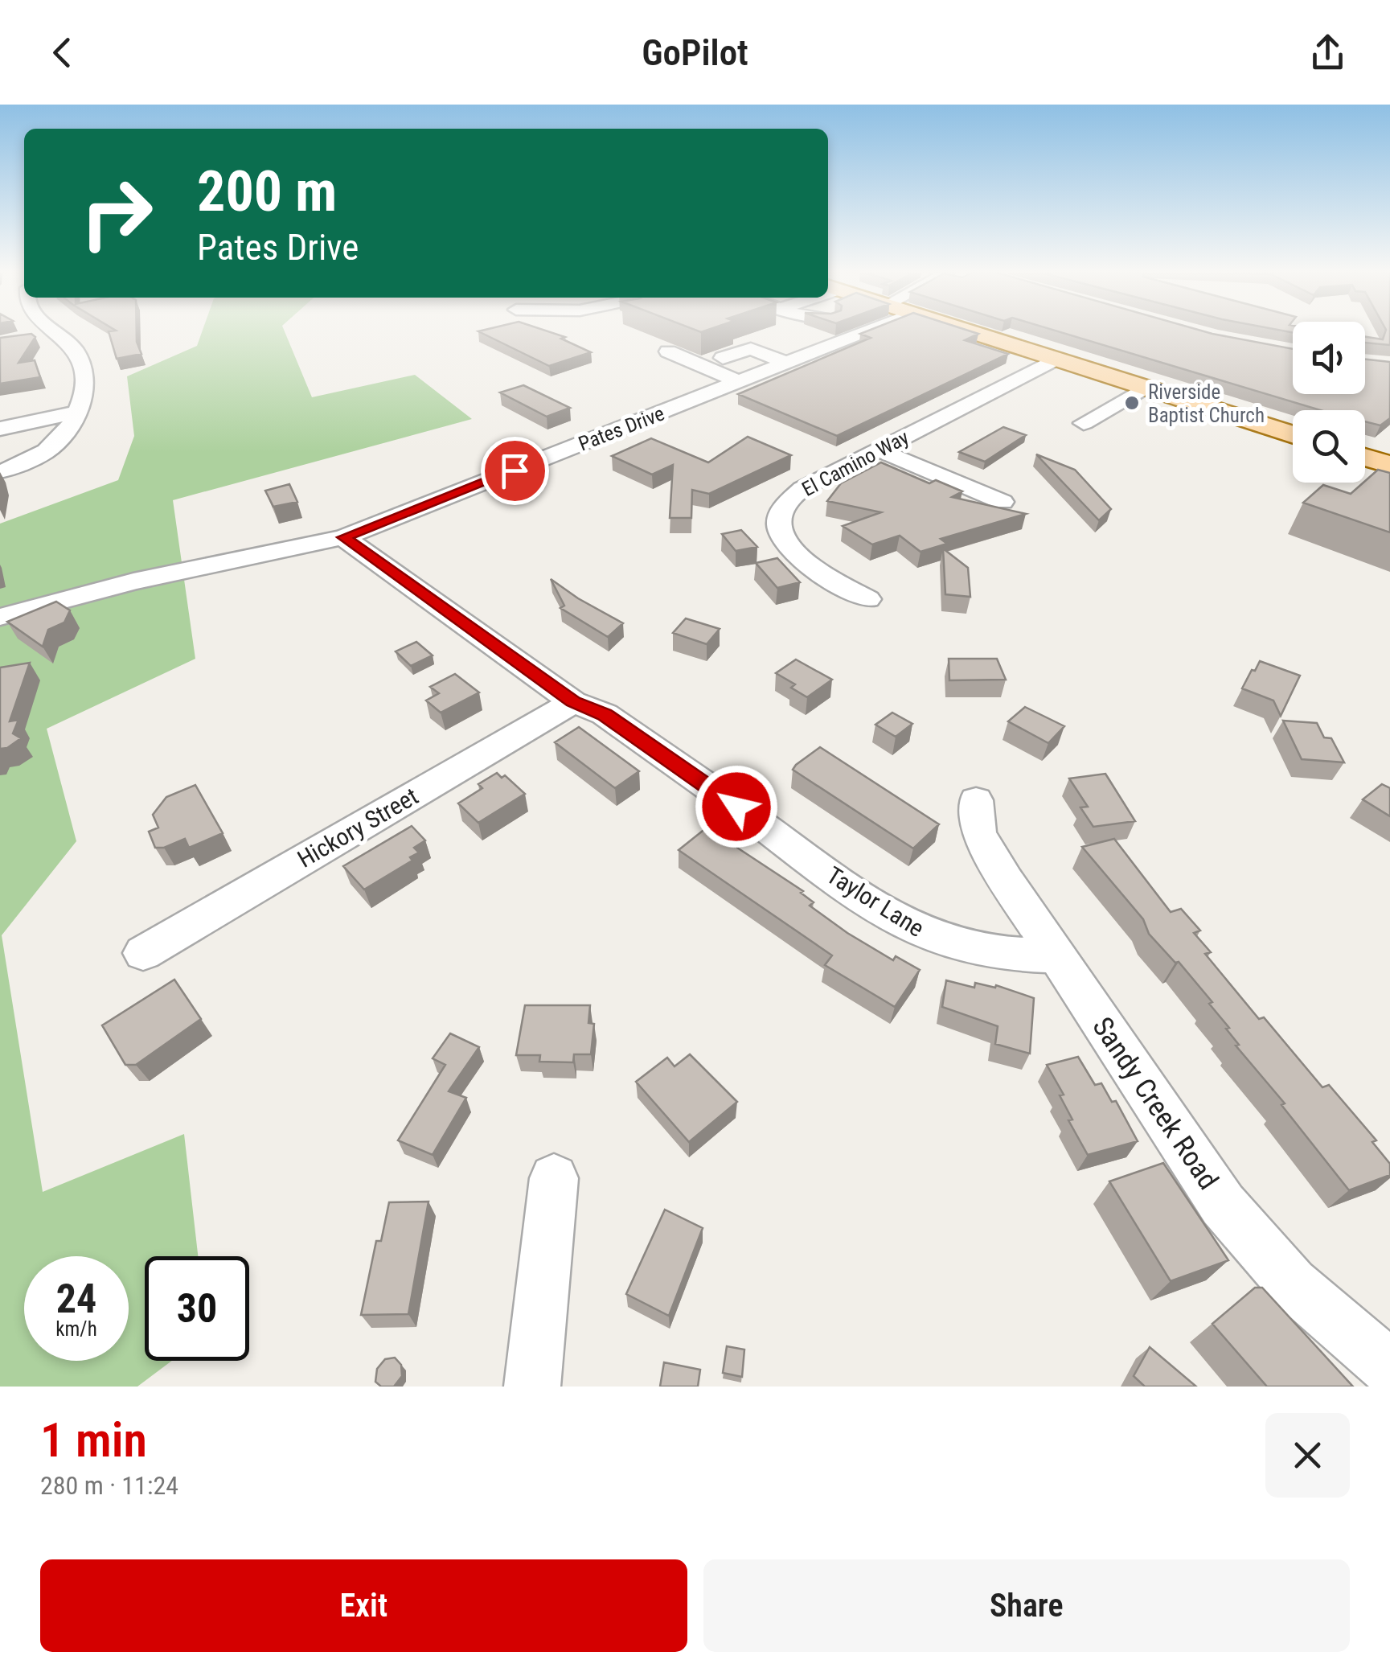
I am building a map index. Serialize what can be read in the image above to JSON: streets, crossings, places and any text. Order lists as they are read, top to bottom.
{
  "streets": {
    "street": [
      "Pates Drive",
      "El Camino Way",
      "Hickory Street",
      "Taylor Lane",
      "Sandy Creek Road"
    ]
  },
  "crossings": [
    ["Pates Drive", "Taylor Lane"],
    ["Hickory Street", "Taylor Lane"],
    ["Taylor Lane", "Sandy Creek Road"]
  ],
  "places": ["Riverside Baptist Church"],
  "page": {
    "header": "GoPilot",
    "turn": ["200 m", "Pates Drive"],
    "speed": "24 km/h",
    "limit": "30",
    "heading": ["1 min", "280 m · 11:24"],
    "buttons": ["Exit", "Share"]
  }
}
